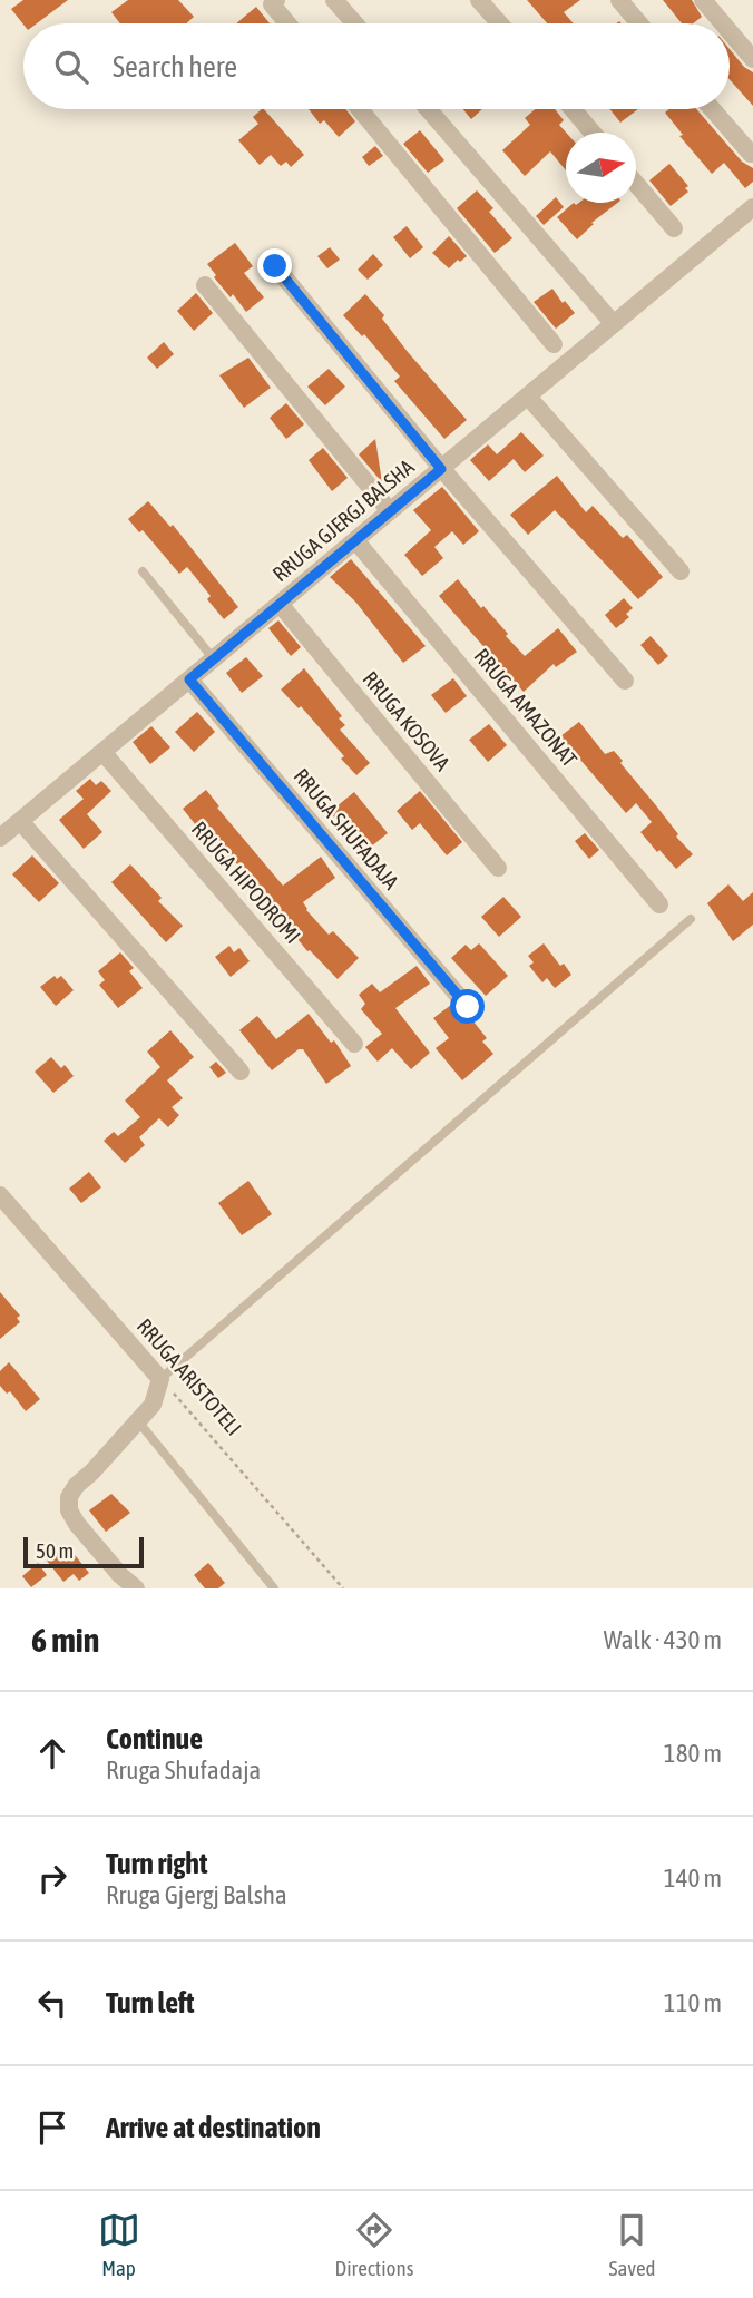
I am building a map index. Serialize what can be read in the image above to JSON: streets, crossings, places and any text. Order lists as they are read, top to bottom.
{
  "streets": {
    "street": [
      "RRUGA GJERGJ BALSHA",
      "RRUGA AMAZONAT",
      "RRUGA KOSOVA",
      "RRUGA SHUFADAJA",
      "RRUGA HIPODROMI",
      "RRUGA ARISTOTELI"
    ]
  },
  "crossings": [
    ["RRUGA GJERGJ BALSHA", "RRUGA AMAZONAT"],
    ["RRUGA GJERGJ BALSHA", "RRUGA KOSOVA"],
    ["RRUGA GJERGJ BALSHA", "RRUGA SHUFADAJA"],
    ["RRUGA GJERGJ BALSHA", "RRUGA HIPODROMI"]
  ],
  "scale_bar": "50 m",
  "north": "right",
  "page": {
    "search": "Search here",
    "scale": "50 m",
    "heading": ["6 min", "Walk · 430 m"],
    "list": [
      ["Continue", "Rruga Shufadaja", "180 m"],
      ["Turn right", "Rruga Gjergj Balsha", "140 m"],
      ["Turn left", "110 m"],
      "Arrive at destination"
    ],
    "nav": ["Map", "Directions", "Saved"]
  }
}
